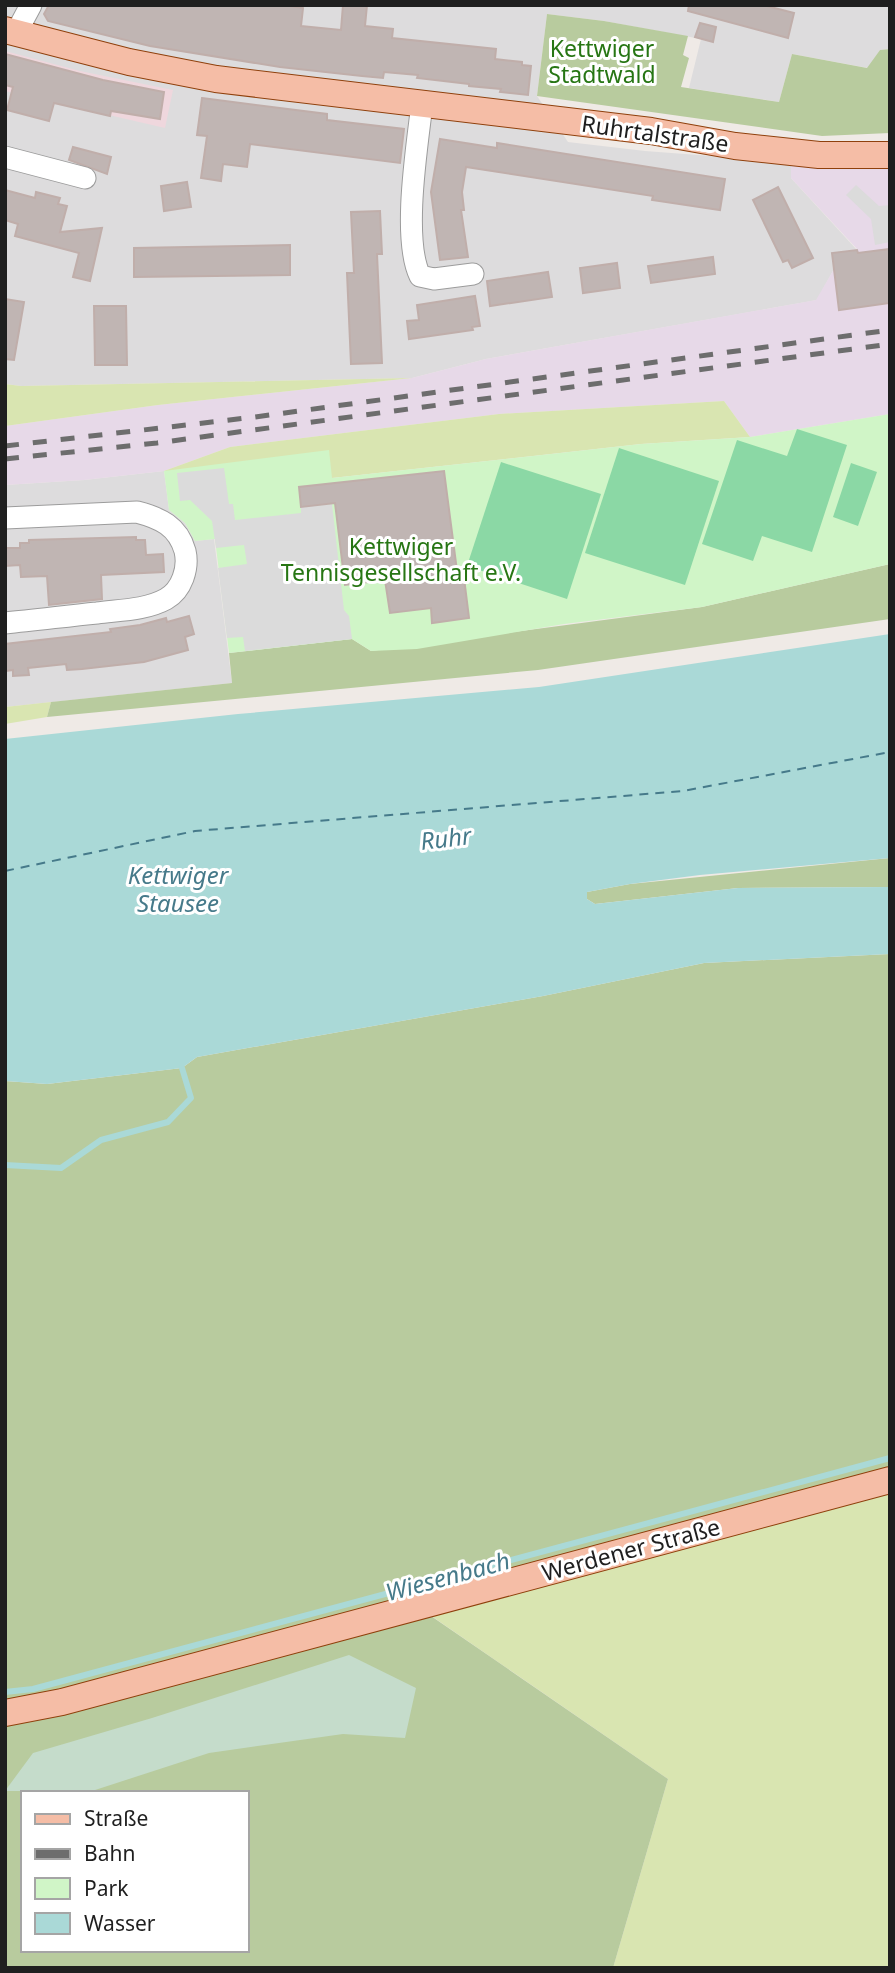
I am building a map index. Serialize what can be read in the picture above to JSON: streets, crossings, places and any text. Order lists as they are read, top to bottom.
{
  "streets": {
    "main road": ["Ruhrtalstraße", "Werdener Straße"]
  },
  "water": ["Ruhr", "Kettwiger Stausee", "Wiesenbach"],
  "parks": ["Kettwiger Stadtwald", "Kettwiger Tennisgesellschaft e.V."],
  "legend": [
    "Straße",
    "Bahn",
    "Park",
    "Wasser"
  ]
}
